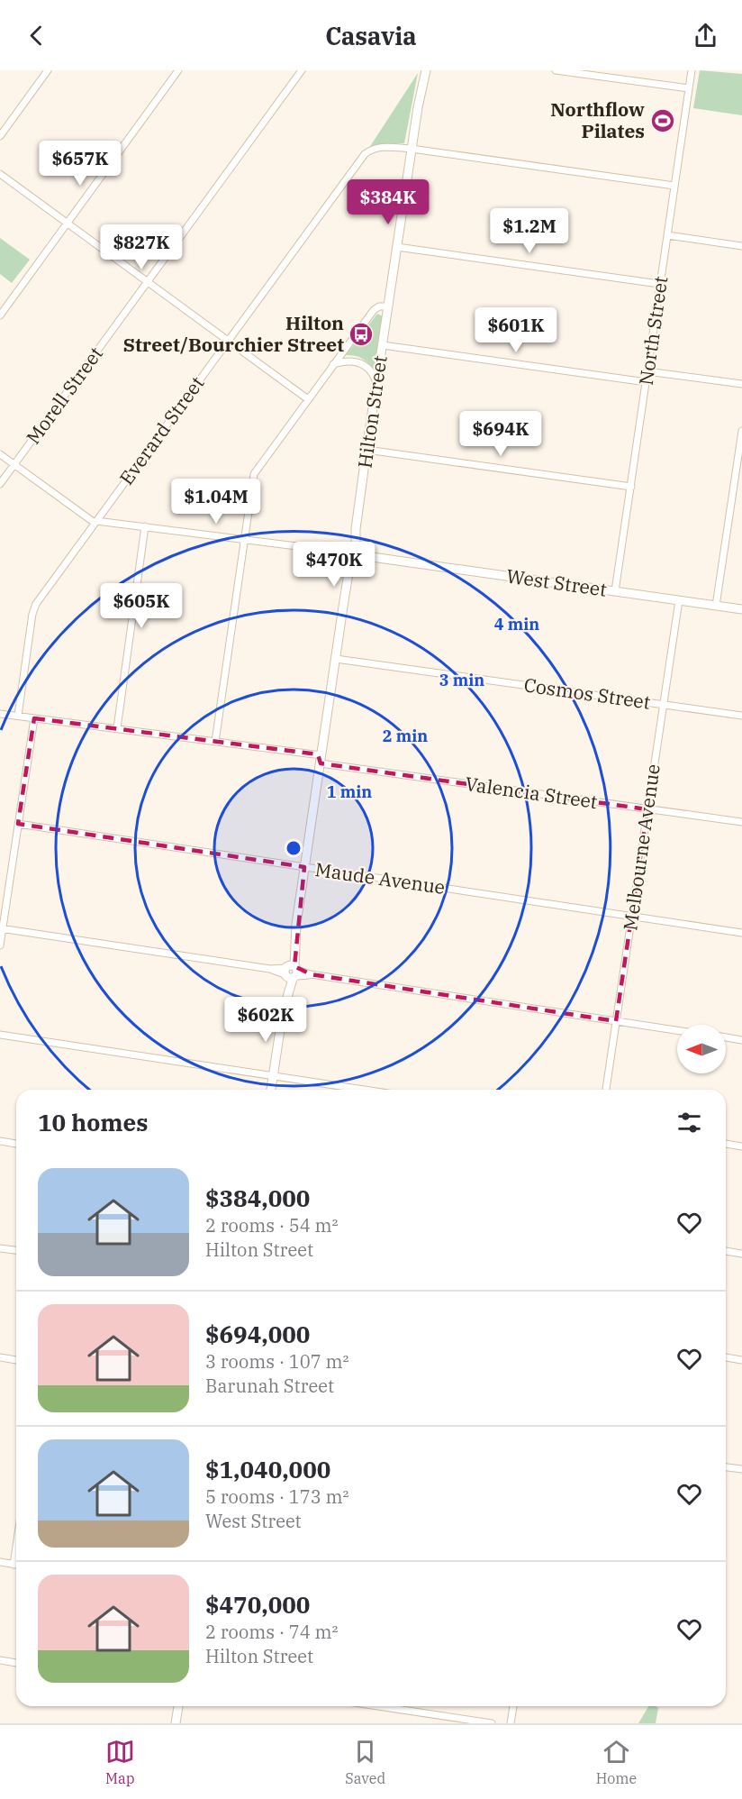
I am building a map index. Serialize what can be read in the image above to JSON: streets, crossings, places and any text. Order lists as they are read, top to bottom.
{
  "streets": {
    "street": [
      "North Street",
      "Morell Street",
      "Hilton Street",
      "Everard Street",
      "West Street",
      "Cosmos Street",
      "Valencia Street",
      "Melbourne Avenue",
      "Maude Avenue"
    ]
  },
  "crossings": [
    ["North Street", "Everard Street"],
    ["North Street", "West Street"],
    ["Morell Street", "West Street"],
    ["Hilton Street", "Everard Street"],
    ["Hilton Street", "West Street"],
    ["Hilton Street", "Cosmos Street"],
    ["Hilton Street", "Valencia Street"],
    ["Hilton Street", "Maude Avenue"],
    ["Everard Street", "West Street"],
    ["Everard Street", "Valencia Street"],
    ["West Street", "Melbourne Avenue"],
    ["Cosmos Street", "Melbourne Avenue"],
    ["Valencia Street", "Melbourne Avenue"],
    ["Melbourne Avenue", "Maude Avenue"]
  ],
  "places": {
    "sports": ["Northflow Pilates"],
    "bus stop": ["Hilton Street/Bourchier Street"]
  },
  "north": "left",
  "page": {
    "header": "Casavia",
    "price": [
      "$657K",
      "$384K",
      "$1.2M",
      "$827K",
      "$601K",
      "$694K",
      "$1.04M",
      "$470K",
      "$605K",
      "$602K"
    ],
    "heading": "10 homes",
    "list": [
      {
        "name": "$384,000",
        "note": "2 rooms · 54 m² · Hilton Street"
      },
      {
        "name": "$694,000",
        "note": "3 rooms · 107 m² · Barunah Street"
      },
      {
        "name": "$1,040,000",
        "note": "5 rooms · 173 m² · West Street"
      },
      {
        "name": "$470,000",
        "note": "2 rooms · 74 m² · Hilton Street"
      }
    ],
    "tabs": ["Map", "Saved", "Home"]
  },
  "rings": [
    "4 min",
    "3 min",
    "2 min",
    "1 min"
  ]
}
